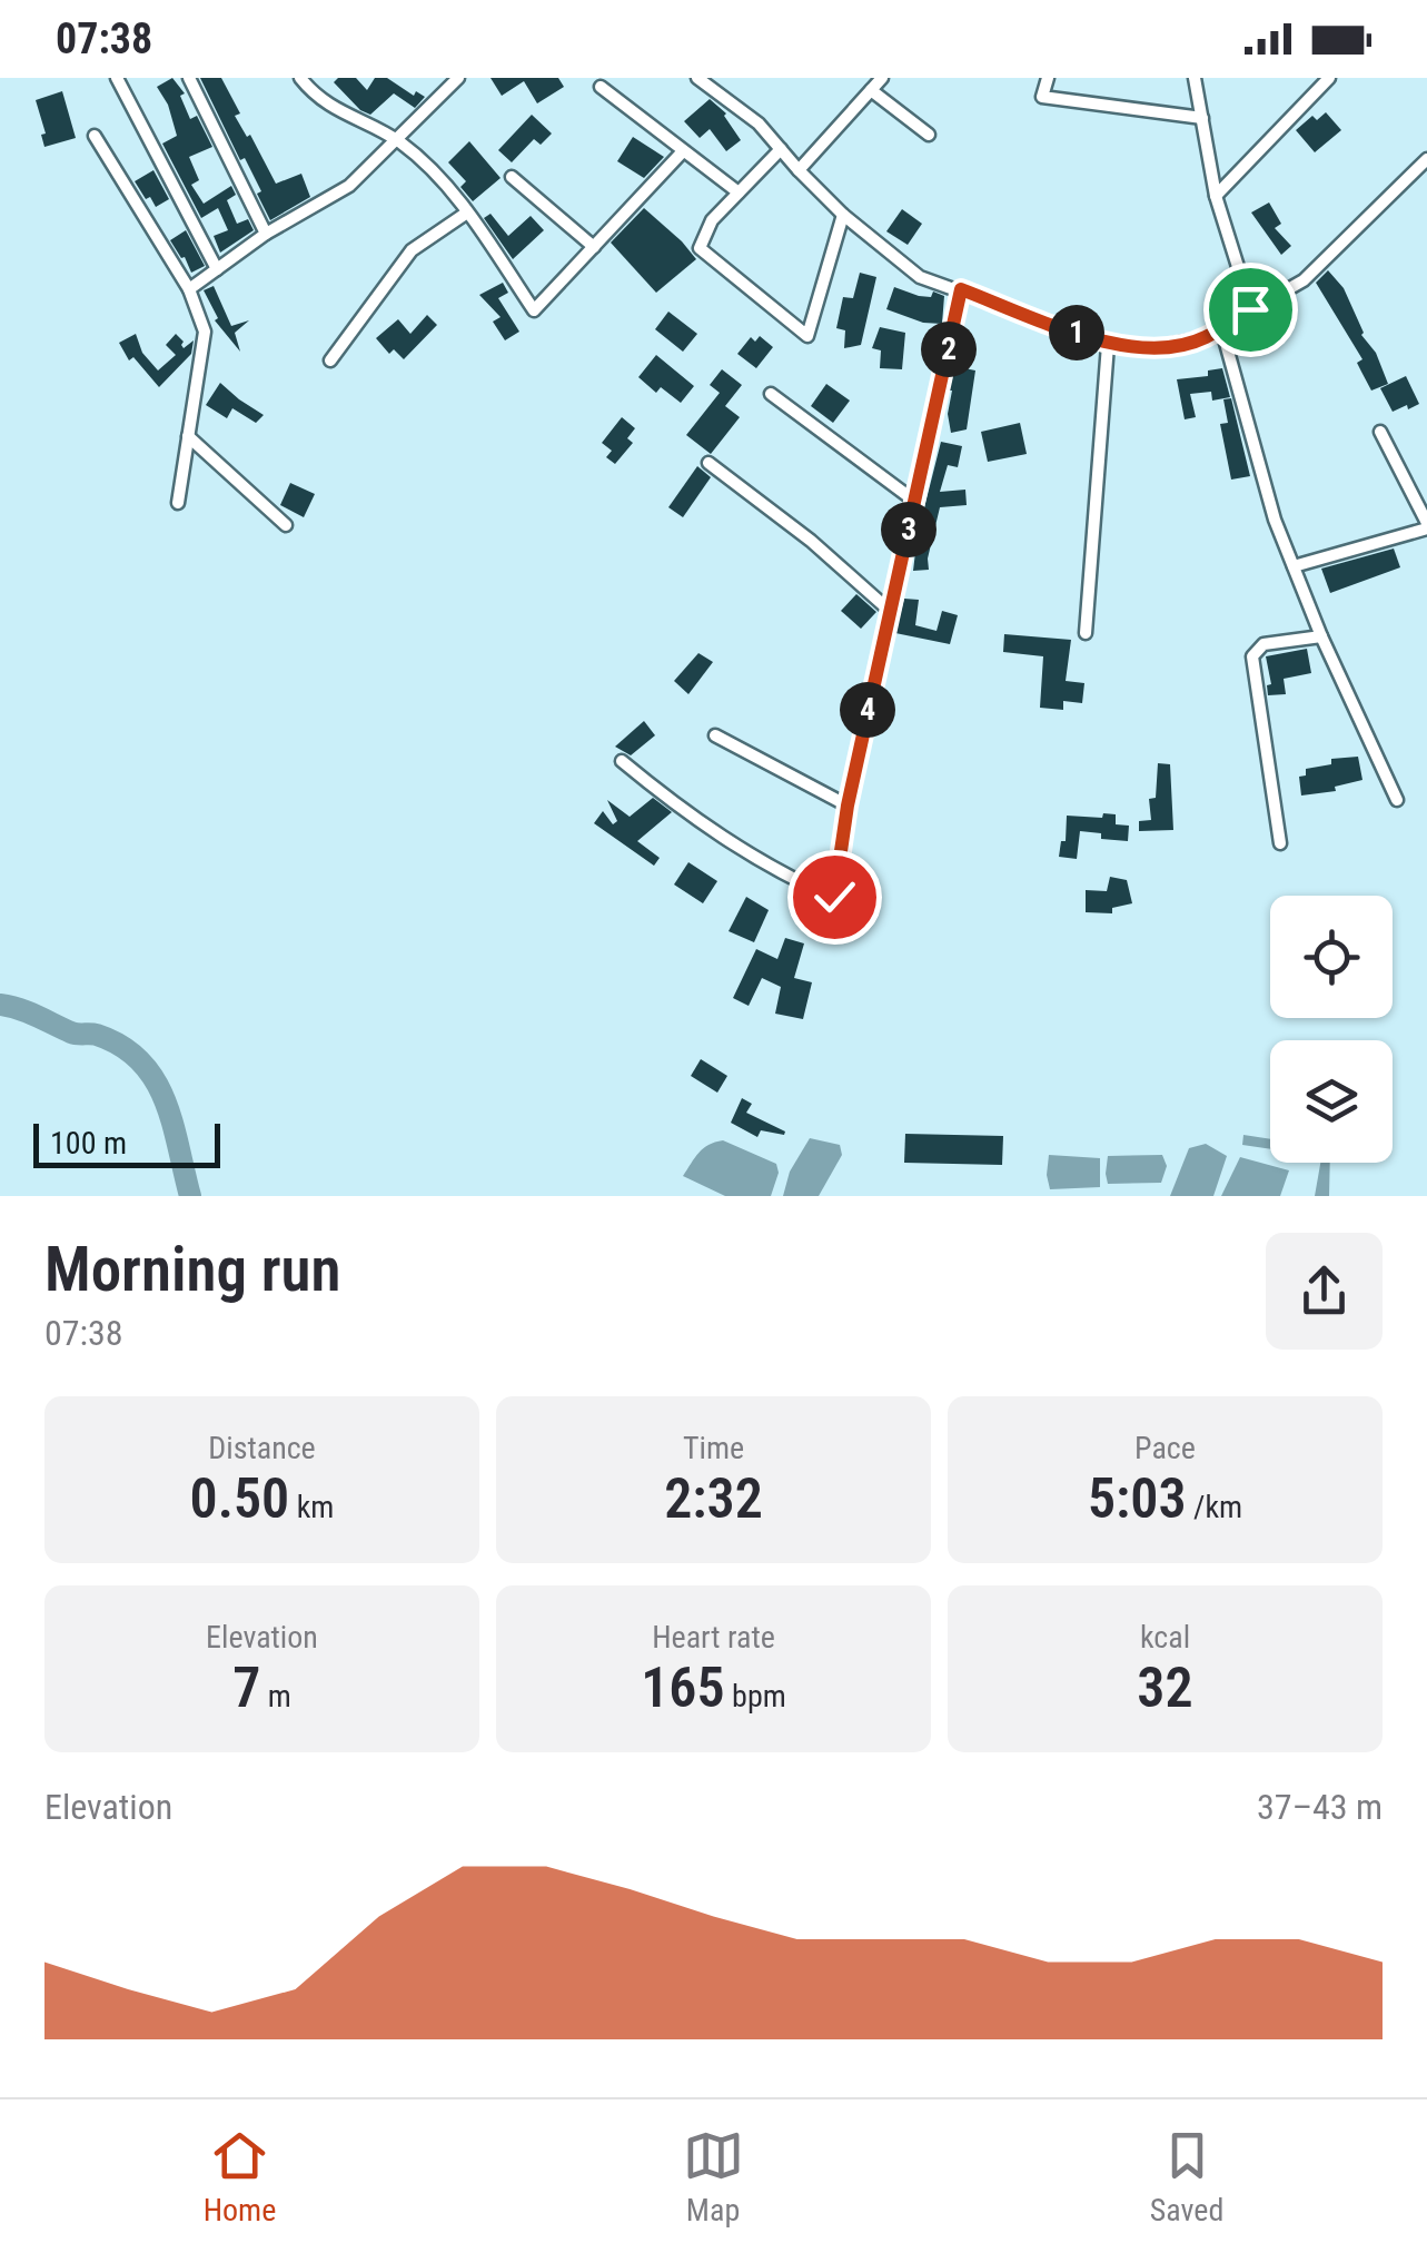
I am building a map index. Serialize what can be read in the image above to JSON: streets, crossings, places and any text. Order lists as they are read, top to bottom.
{
  "scale_bar": "100 m",
  "page": {
    "status": "07:38",
    "pins": [
      "1",
      "2",
      "3",
      "4"
    ],
    "scale": "100 m",
    "heading": ["Morning run", "07:38"],
    "stats": [
      ["Distance", "0.50 km"],
      ["Time", "2:32"],
      ["Pace", "5:03 /km"],
      ["Elevation", "7 m"],
      ["Heart rate", "165 bpm"],
      ["kcal", "32"]
    ],
    "chart": ["Elevation", "37–43 m"],
    "tabs": ["Home", "Map", "Saved"]
  }
}
